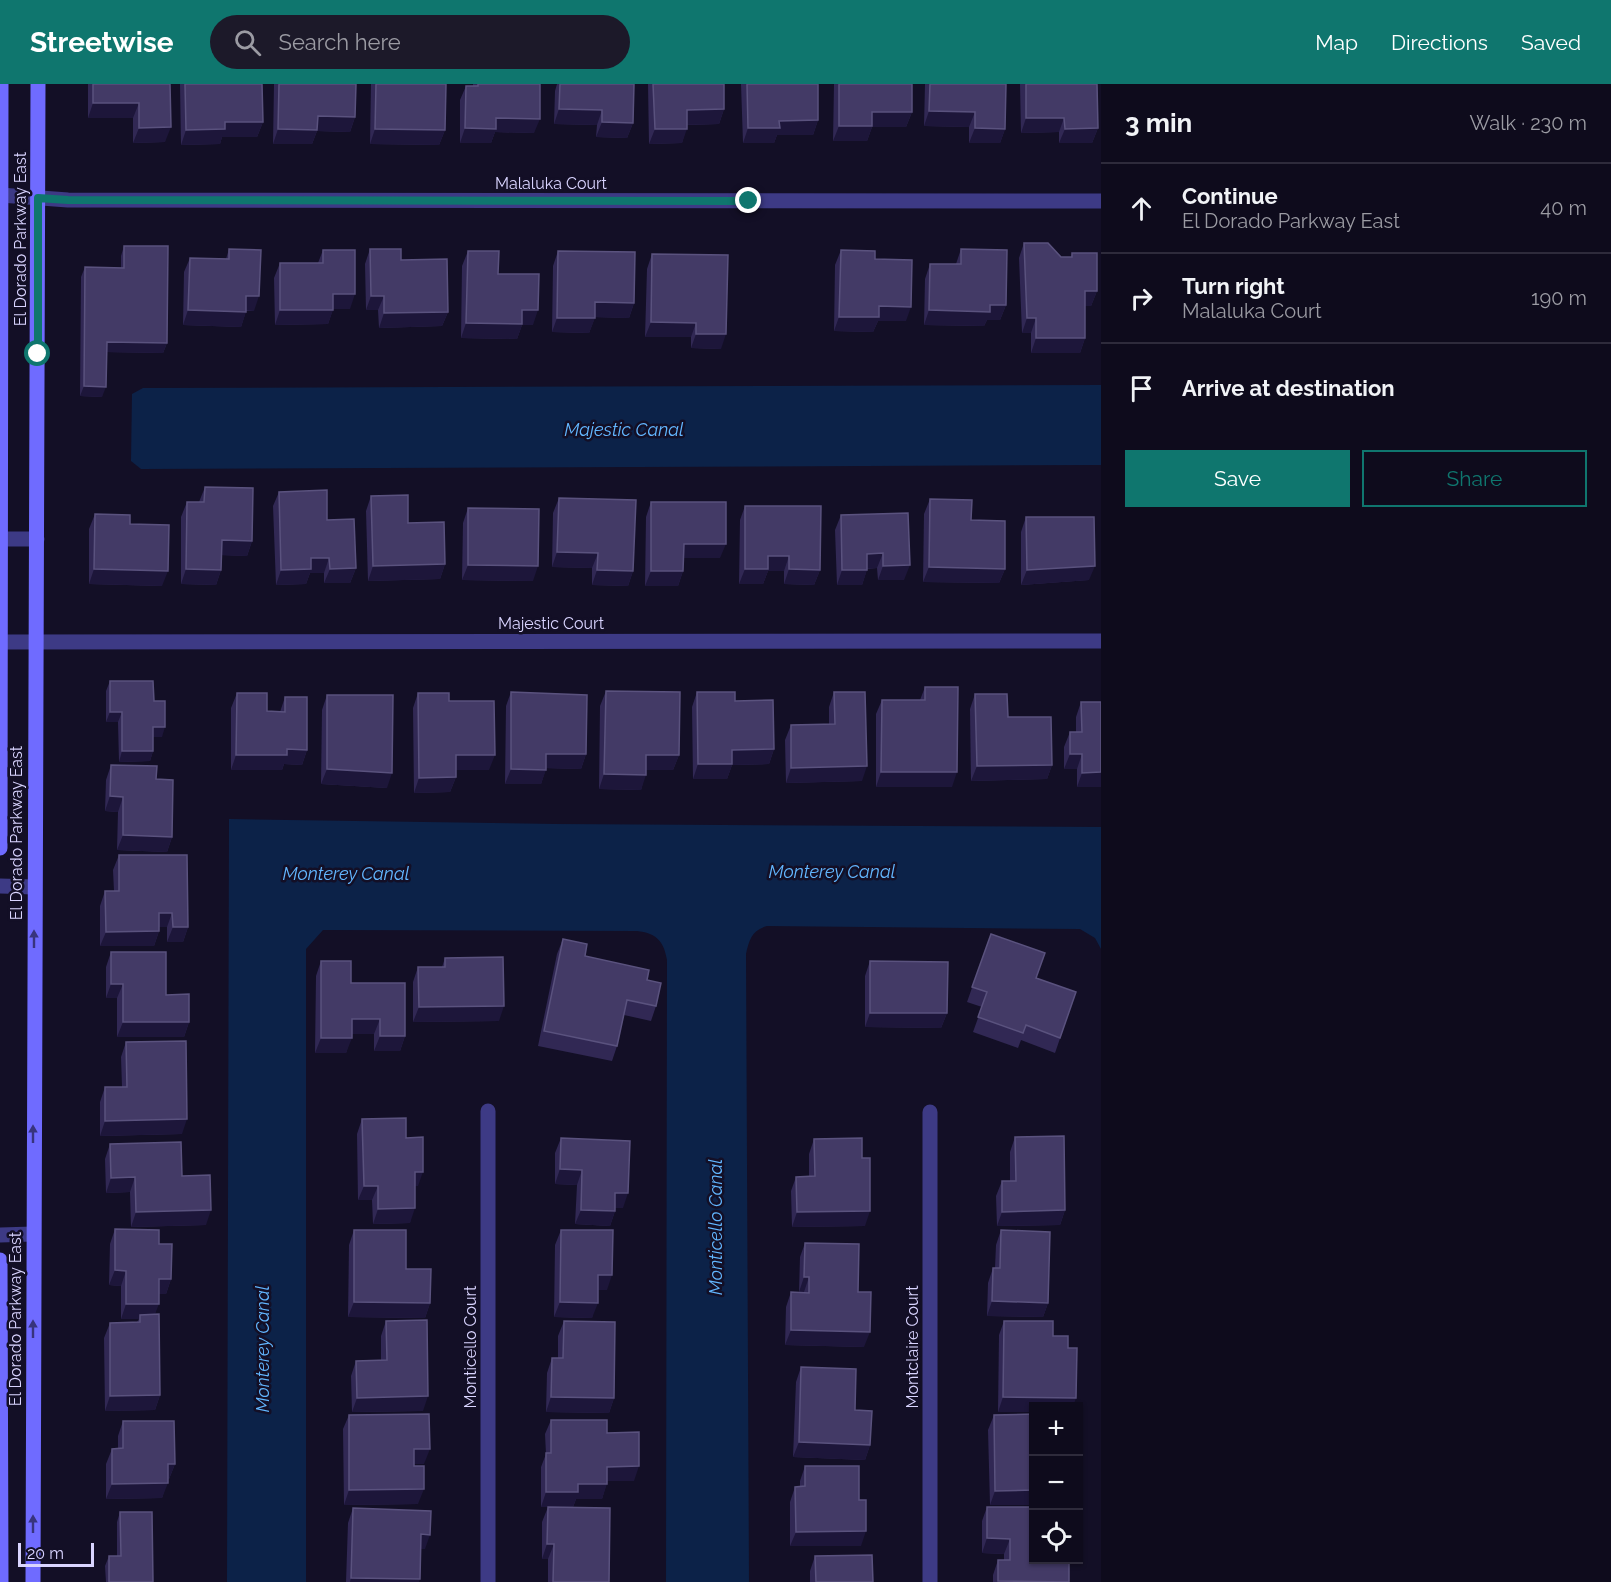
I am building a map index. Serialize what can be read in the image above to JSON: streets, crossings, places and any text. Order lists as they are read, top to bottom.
{
  "streets": {
    "street": [
      "Malaluka Court",
      "El Dorado Parkway East",
      "Majestic Court",
      "Monticello Court",
      "Montclaire Court"
    ]
  },
  "crossings": [
    ["Malaluka Court", "El Dorado Parkway East"],
    ["El Dorado Parkway East", "Majestic Court"]
  ],
  "water": ["Majestic Canal", "Monterey Canal", "Monticello Canal"],
  "scale_bar": "20 m",
  "page": {
    "header": "Streetwise",
    "search": "Search here",
    "nav": ["Map", "Directions", "Saved"],
    "heading": ["3 min", "Walk · 230 m"],
    "list": [
      ["Continue", "El Dorado Parkway East", "40 m"],
      ["Turn right", "Malaluka Court", "190 m"],
      "Arrive at destination"
    ],
    "buttons": ["Save", "Share"],
    "map_buttons": ["+", "−"],
    "scale": "20 m"
  }
}
